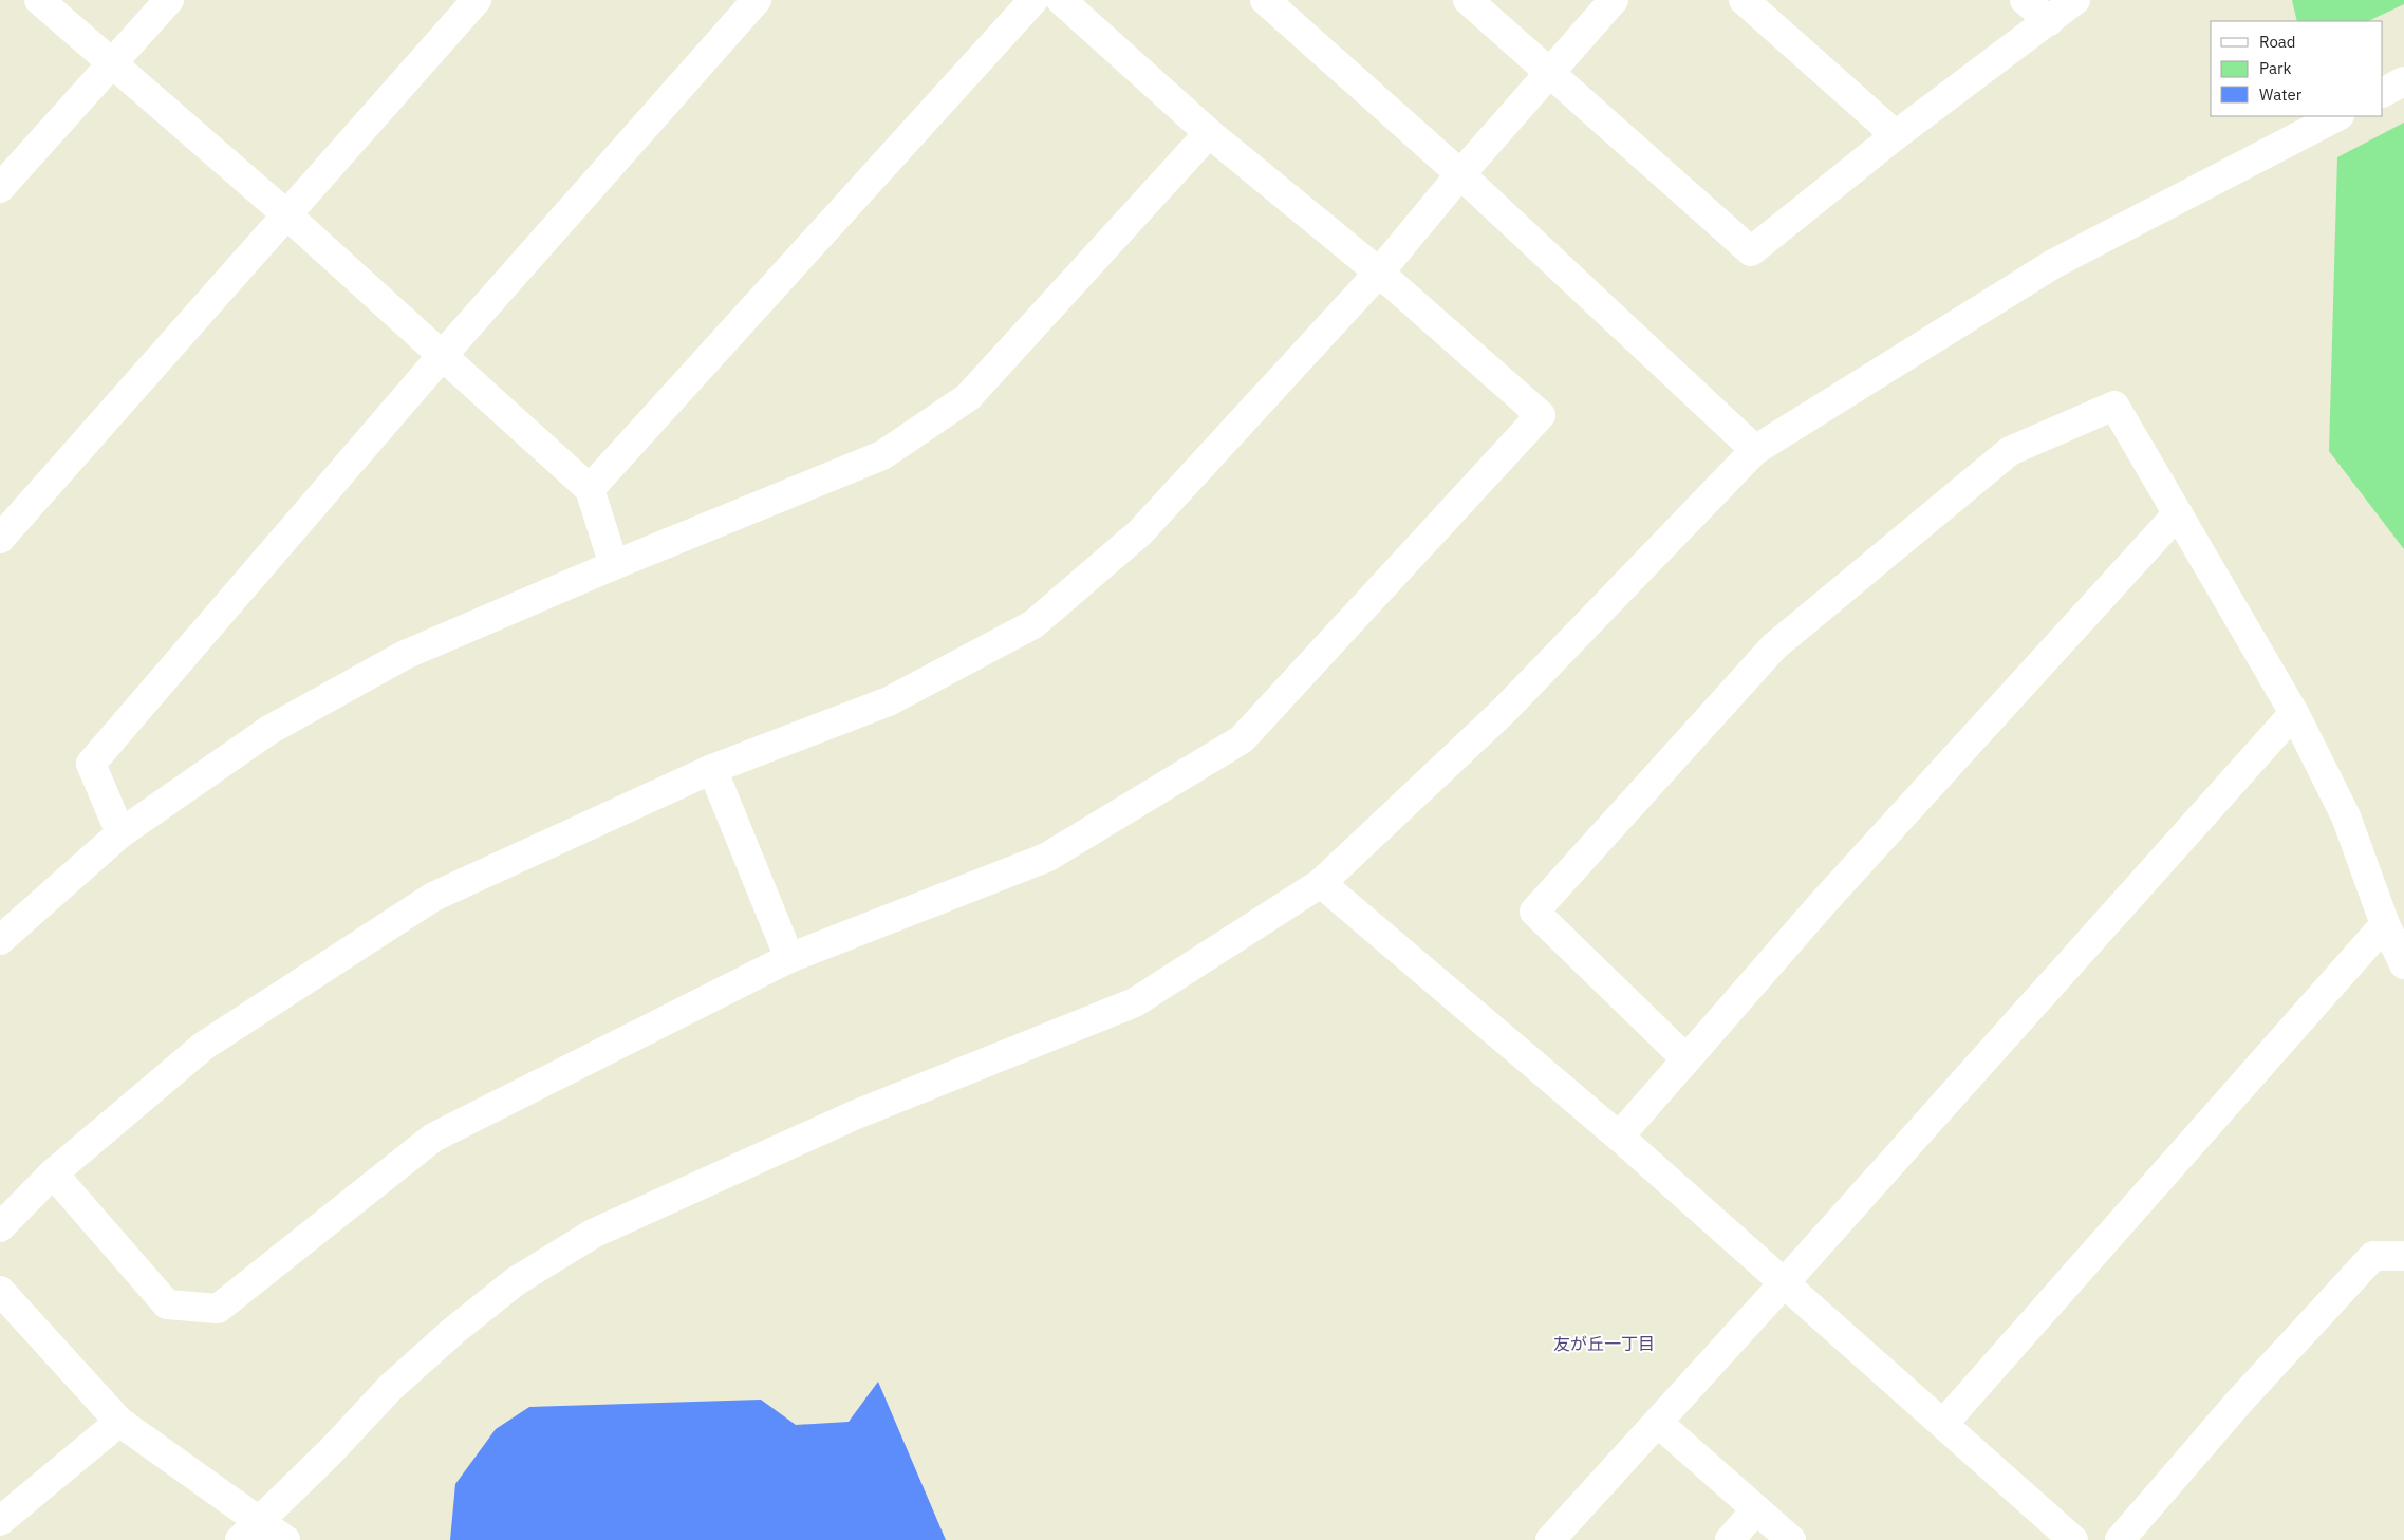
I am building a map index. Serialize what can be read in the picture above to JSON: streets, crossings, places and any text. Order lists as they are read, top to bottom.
{
  "districts": ["友が丘一丁目"],
  "legend": ["Road", "Park", "Water"]
}
